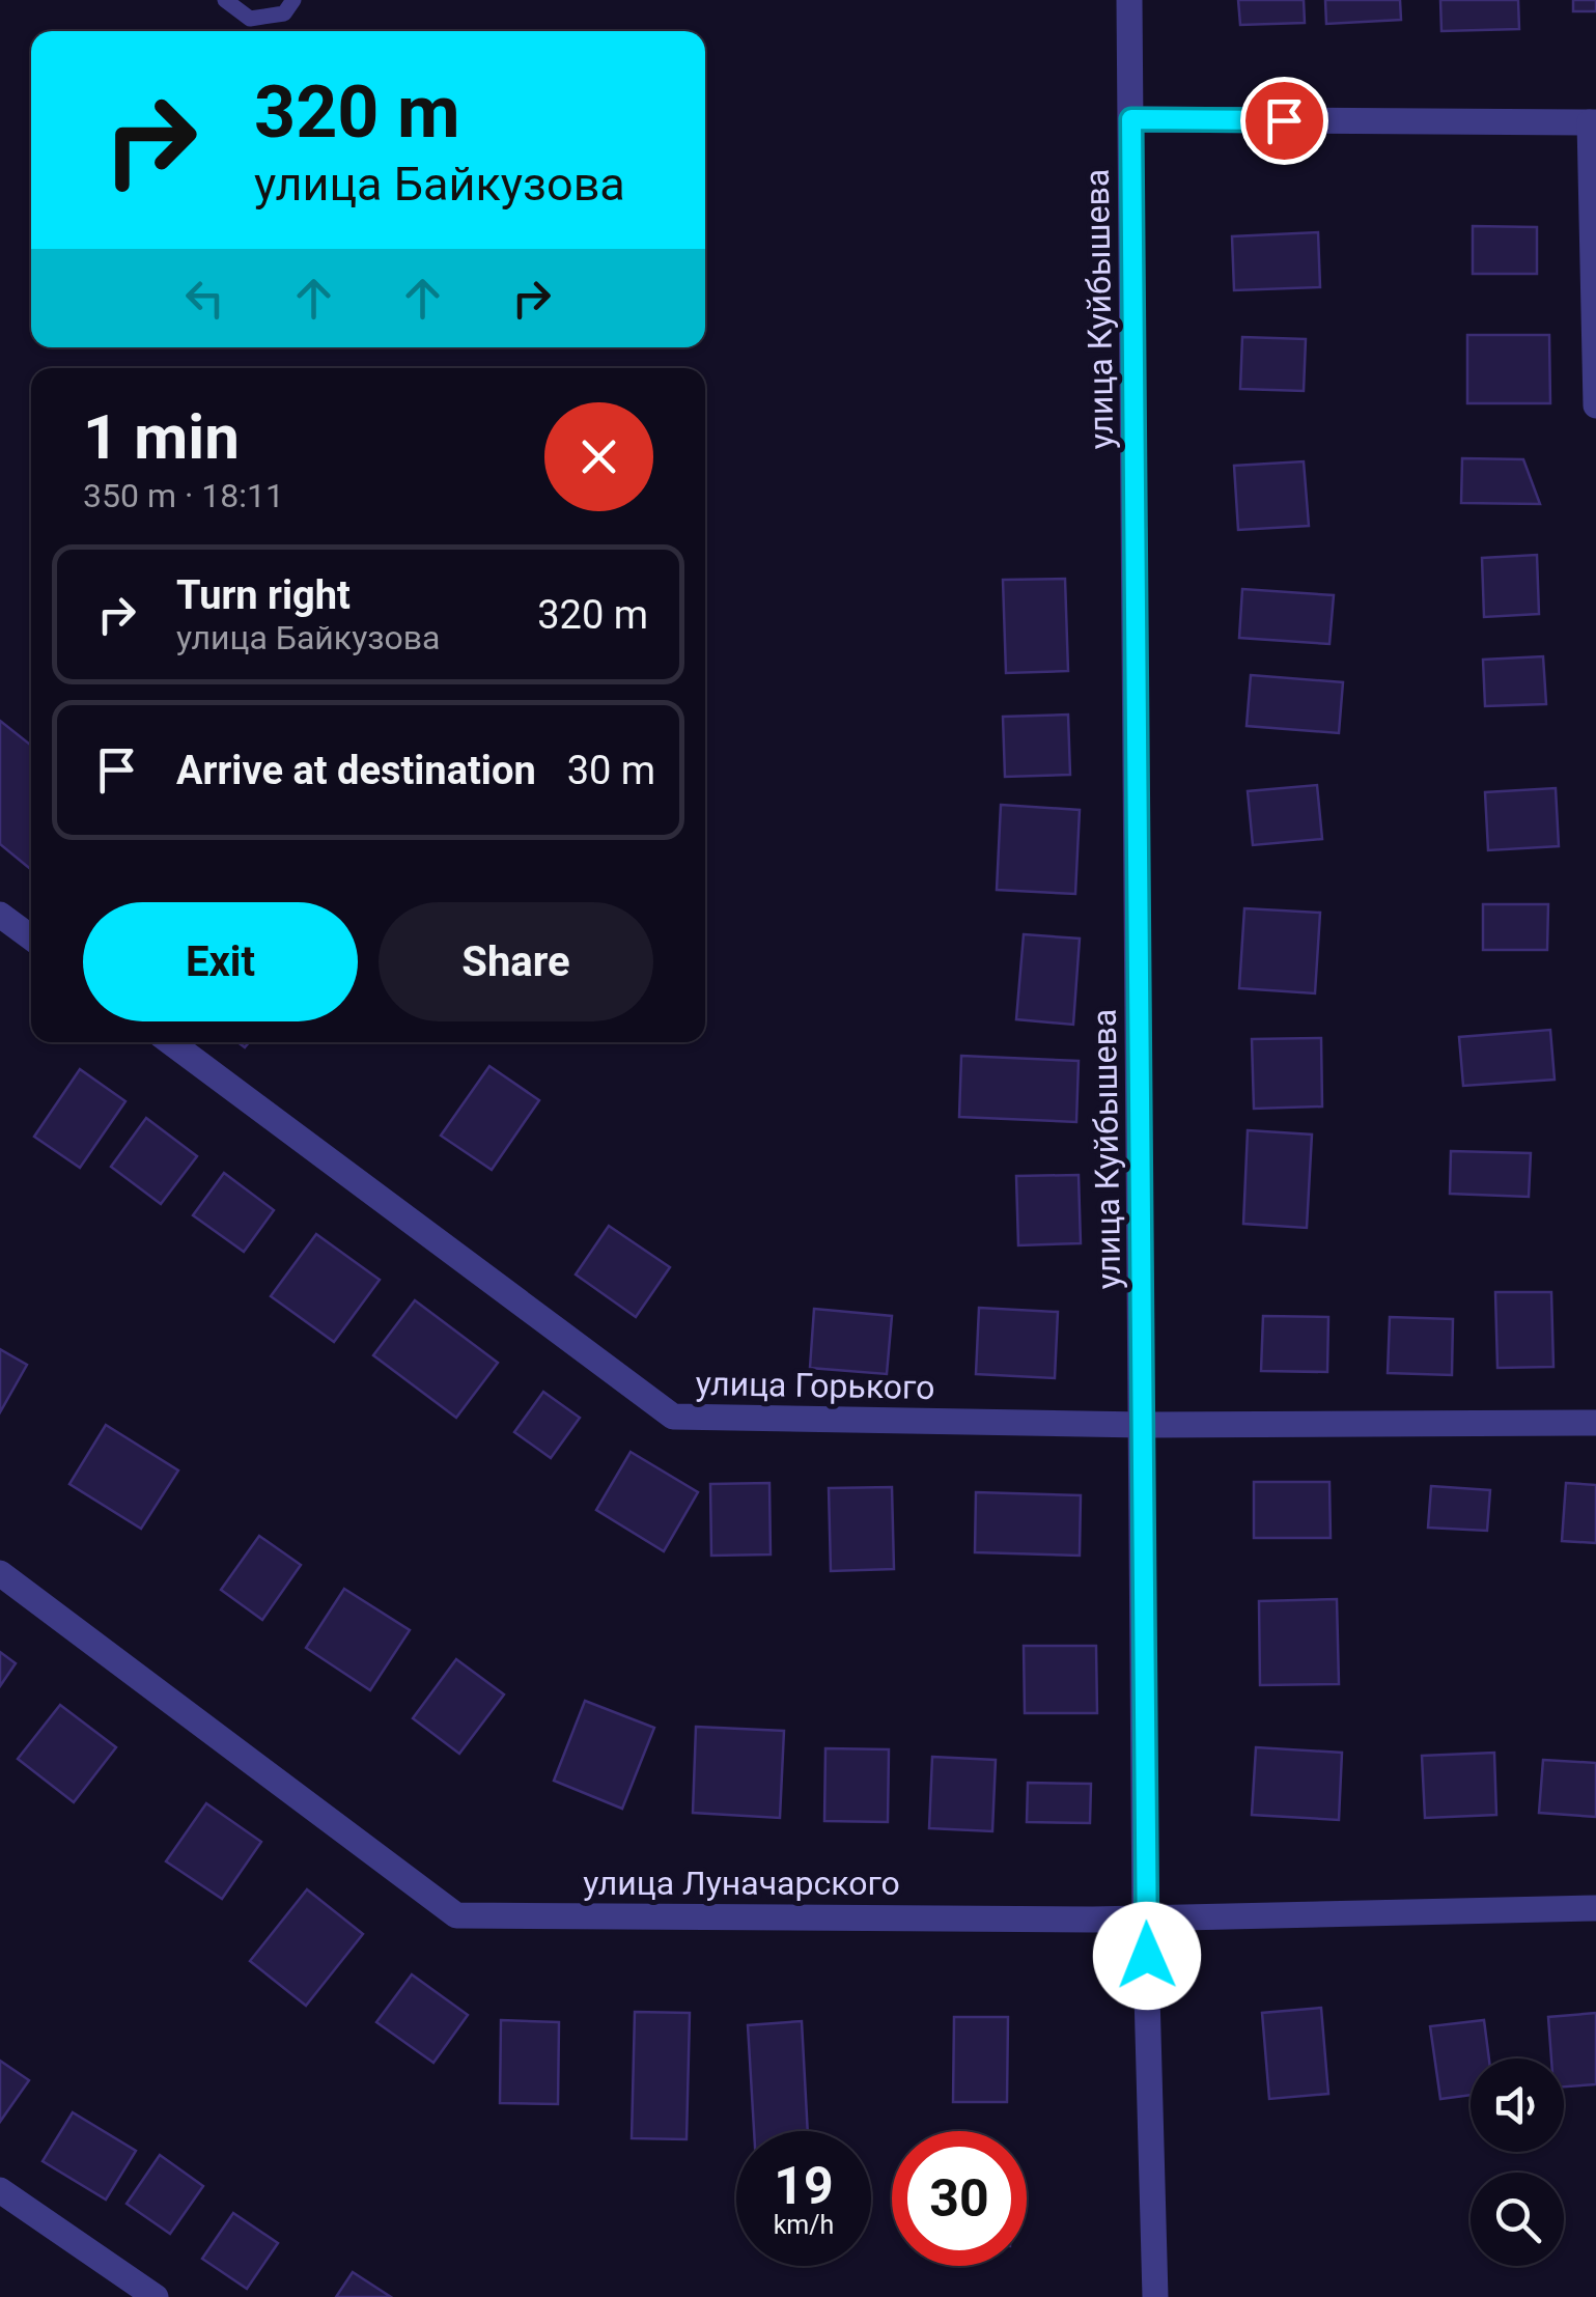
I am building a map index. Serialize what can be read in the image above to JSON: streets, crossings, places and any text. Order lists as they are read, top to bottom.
{
  "streets": {
    "street": ["улица Куйбышева", "улица Горького", "улица Луначарского"]
  },
  "crossings": [
    ["улица Куйбышева", "улица Горького"],
    ["улица Куйбышева", "улица Луначарского"]
  ],
  "page": {
    "turn": ["320 m", "улица Байкузова"],
    "heading": ["1 min", "350 m · 18:11"],
    "list": [
      {
        "name": "Turn right",
        "note": "улица Байкузова",
        "value": "320 m"
      },
      {
        "name": "Arrive at destination",
        "value": "30 m"
      }
    ],
    "buttons": ["Exit", "Share"],
    "speed": "19 km/h",
    "limit": "30"
  }
}
